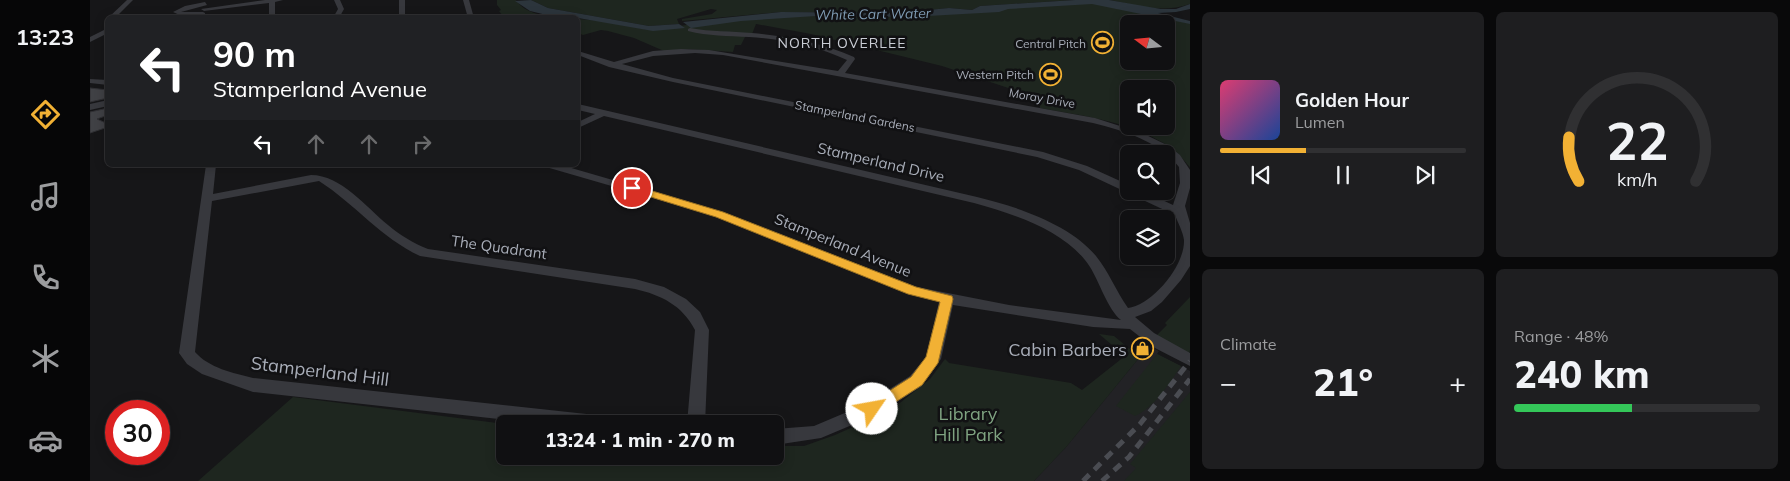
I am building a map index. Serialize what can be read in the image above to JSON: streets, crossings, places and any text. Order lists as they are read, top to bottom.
{
  "streets": {
    "street": [
      "Moray Drive",
      "Stamperland Gardens",
      "Stamperland Drive",
      "Stamperland Avenue",
      "The Quadrant",
      "Stamperland Hill"
    ]
  },
  "crossings": [
    ["Moray Drive", "Stamperland Gardens"],
    ["Stamperland Drive", "Stamperland Avenue"],
    ["The Quadrant", "Stamperland Hill"]
  ],
  "districts": ["NORTH OVERLEE"],
  "water": ["White Cart Water"],
  "parks": ["Library Hill Park"],
  "places": {
    "sports": ["Central Pitch", "Western Pitch"],
    "shop": ["Cabin Barbers"]
  },
  "north": "left",
  "page": {
    "tabs": "13:23",
    "turn": ["90 m", "Stamperland Avenue"],
    "song": ["Golden Hour", "Lumen"],
    "tile": [
      "Climate",
      ["Range · 48%", "240 km"]
    ],
    "heat": ["−", "21°", "+"],
    "limit": "30",
    "trip": "13:24 · 1 min · 270 m",
    "gauge": ["22", "km/h"]
  }
}
